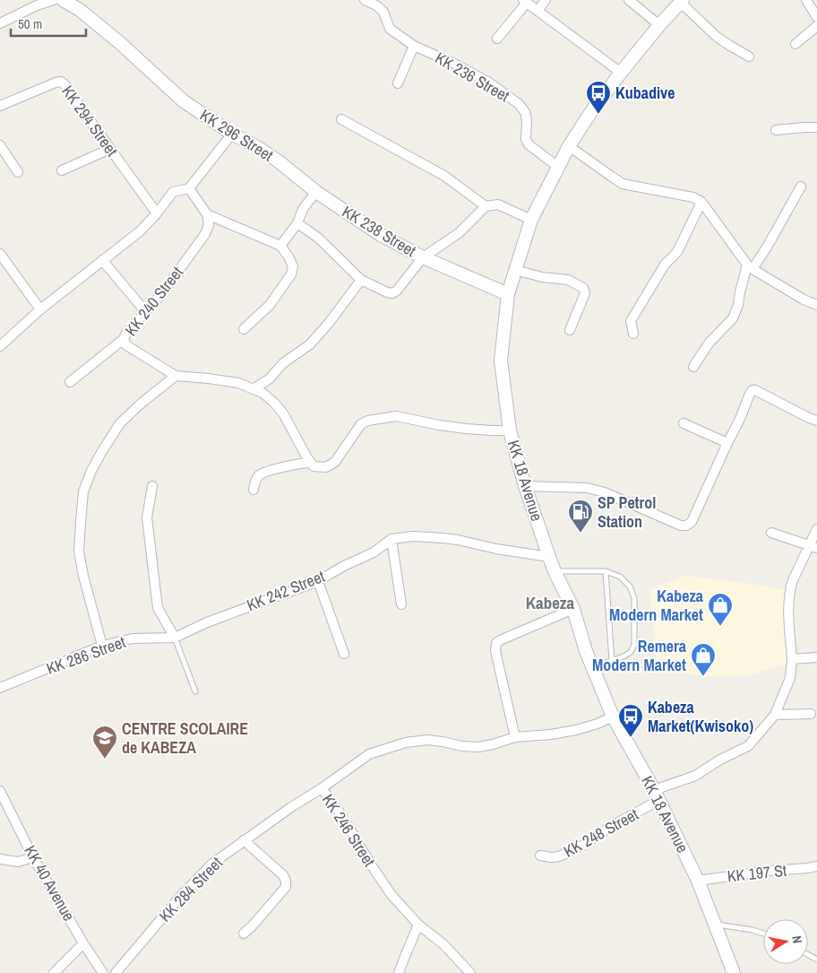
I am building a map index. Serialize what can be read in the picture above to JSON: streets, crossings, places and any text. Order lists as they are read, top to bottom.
{
  "streets": {
    "main road": ["KK 296 Street", "KK 238 Street", "KK 18 Avenue"],
    "street": [
      "KK 236 Street",
      "KK 294 Street",
      "KK 240 Street",
      "KK 242 Street",
      "KK 286 Street",
      "KK 246 Street",
      "KK 248 Street",
      "KK 197 St",
      "KK 40 Avenue",
      "KK 284 Street"
    ]
  },
  "crossings": [
    ["KK 236 Street", "KK 18 Avenue"],
    ["KK 296 Street", "KK 238 Street"],
    ["KK 18 Avenue", "KK 246 Street"],
    ["KK 18 Avenue", "KK 248 Street"],
    ["KK 18 Avenue", "KK 197 St"],
    ["KK 242 Street", "KK 286 Street"],
    ["KK 246 Street", "KK 284 Street"]
  ],
  "districts": ["Kabeza"],
  "places": {
    "bus stop": ["Kubadive", "Kabeza Market(Kwisoko)"],
    "fuel station": ["SP Petrol Station"],
    "shop": ["Kabeza Modern Market", "Remera Modern Market"],
    "school or university": ["CENTRE SCOLAIRE de KABEZA"]
  },
  "scale_bar": "50 m",
  "north": "right"
}
